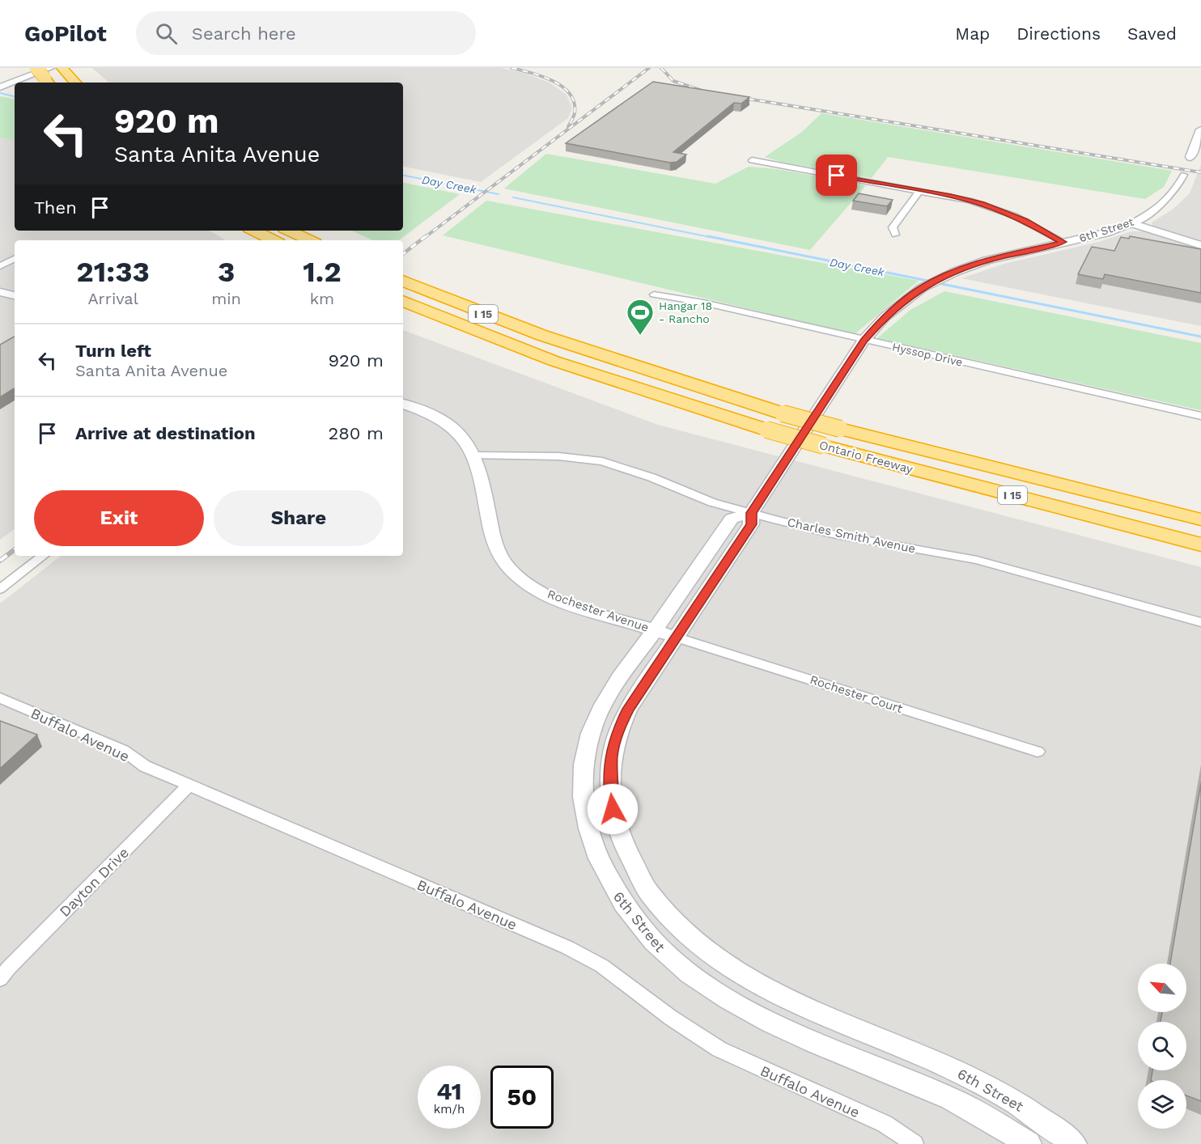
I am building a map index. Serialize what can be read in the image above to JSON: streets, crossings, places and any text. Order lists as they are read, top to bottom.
{
  "streets": {
    "highway": ["I 15", "Ontario Freeway"],
    "main road": ["6th Street", "Rochester Avenue"],
    "street": [
      "Hyssop Drive",
      "Charles Smith Avenue",
      "Rochester Court",
      "Buffalo Avenue",
      "Dayton Drive"
    ]
  },
  "crossings": [
    ["6th Street", "Hyssop Drive"],
    ["6th Street", "Charles Smith Avenue"],
    ["6th Street", "Rochester Avenue"],
    ["6th Street", "Rochester Court"],
    ["Charles Smith Avenue", "Rochester Avenue"],
    ["Rochester Avenue", "Rochester Court"],
    ["Buffalo Avenue", "Dayton Drive"]
  ],
  "water": ["Day Creek"],
  "places": {
    "sports": ["Hangar 18 - Rancho"]
  },
  "north": "top left",
  "page": {
    "header": "GoPilot",
    "search": "Search here",
    "nav": ["Map", "Directions", "Saved"],
    "turn": ["920 m", "Santa Anita Avenue"],
    "then": "Then",
    "eta": [
      "21:33",
      "Arrival",
      "3",
      "min",
      "1.2",
      "km"
    ],
    "list": [
      {
        "name": "Turn left",
        "note": "Santa Anita Avenue",
        "value": "920 m"
      },
      {
        "name": "Arrive at destination",
        "value": "280 m"
      }
    ],
    "buttons": ["Exit", "Share"],
    "speed": "41 km/h",
    "limit": "50"
  }
}
